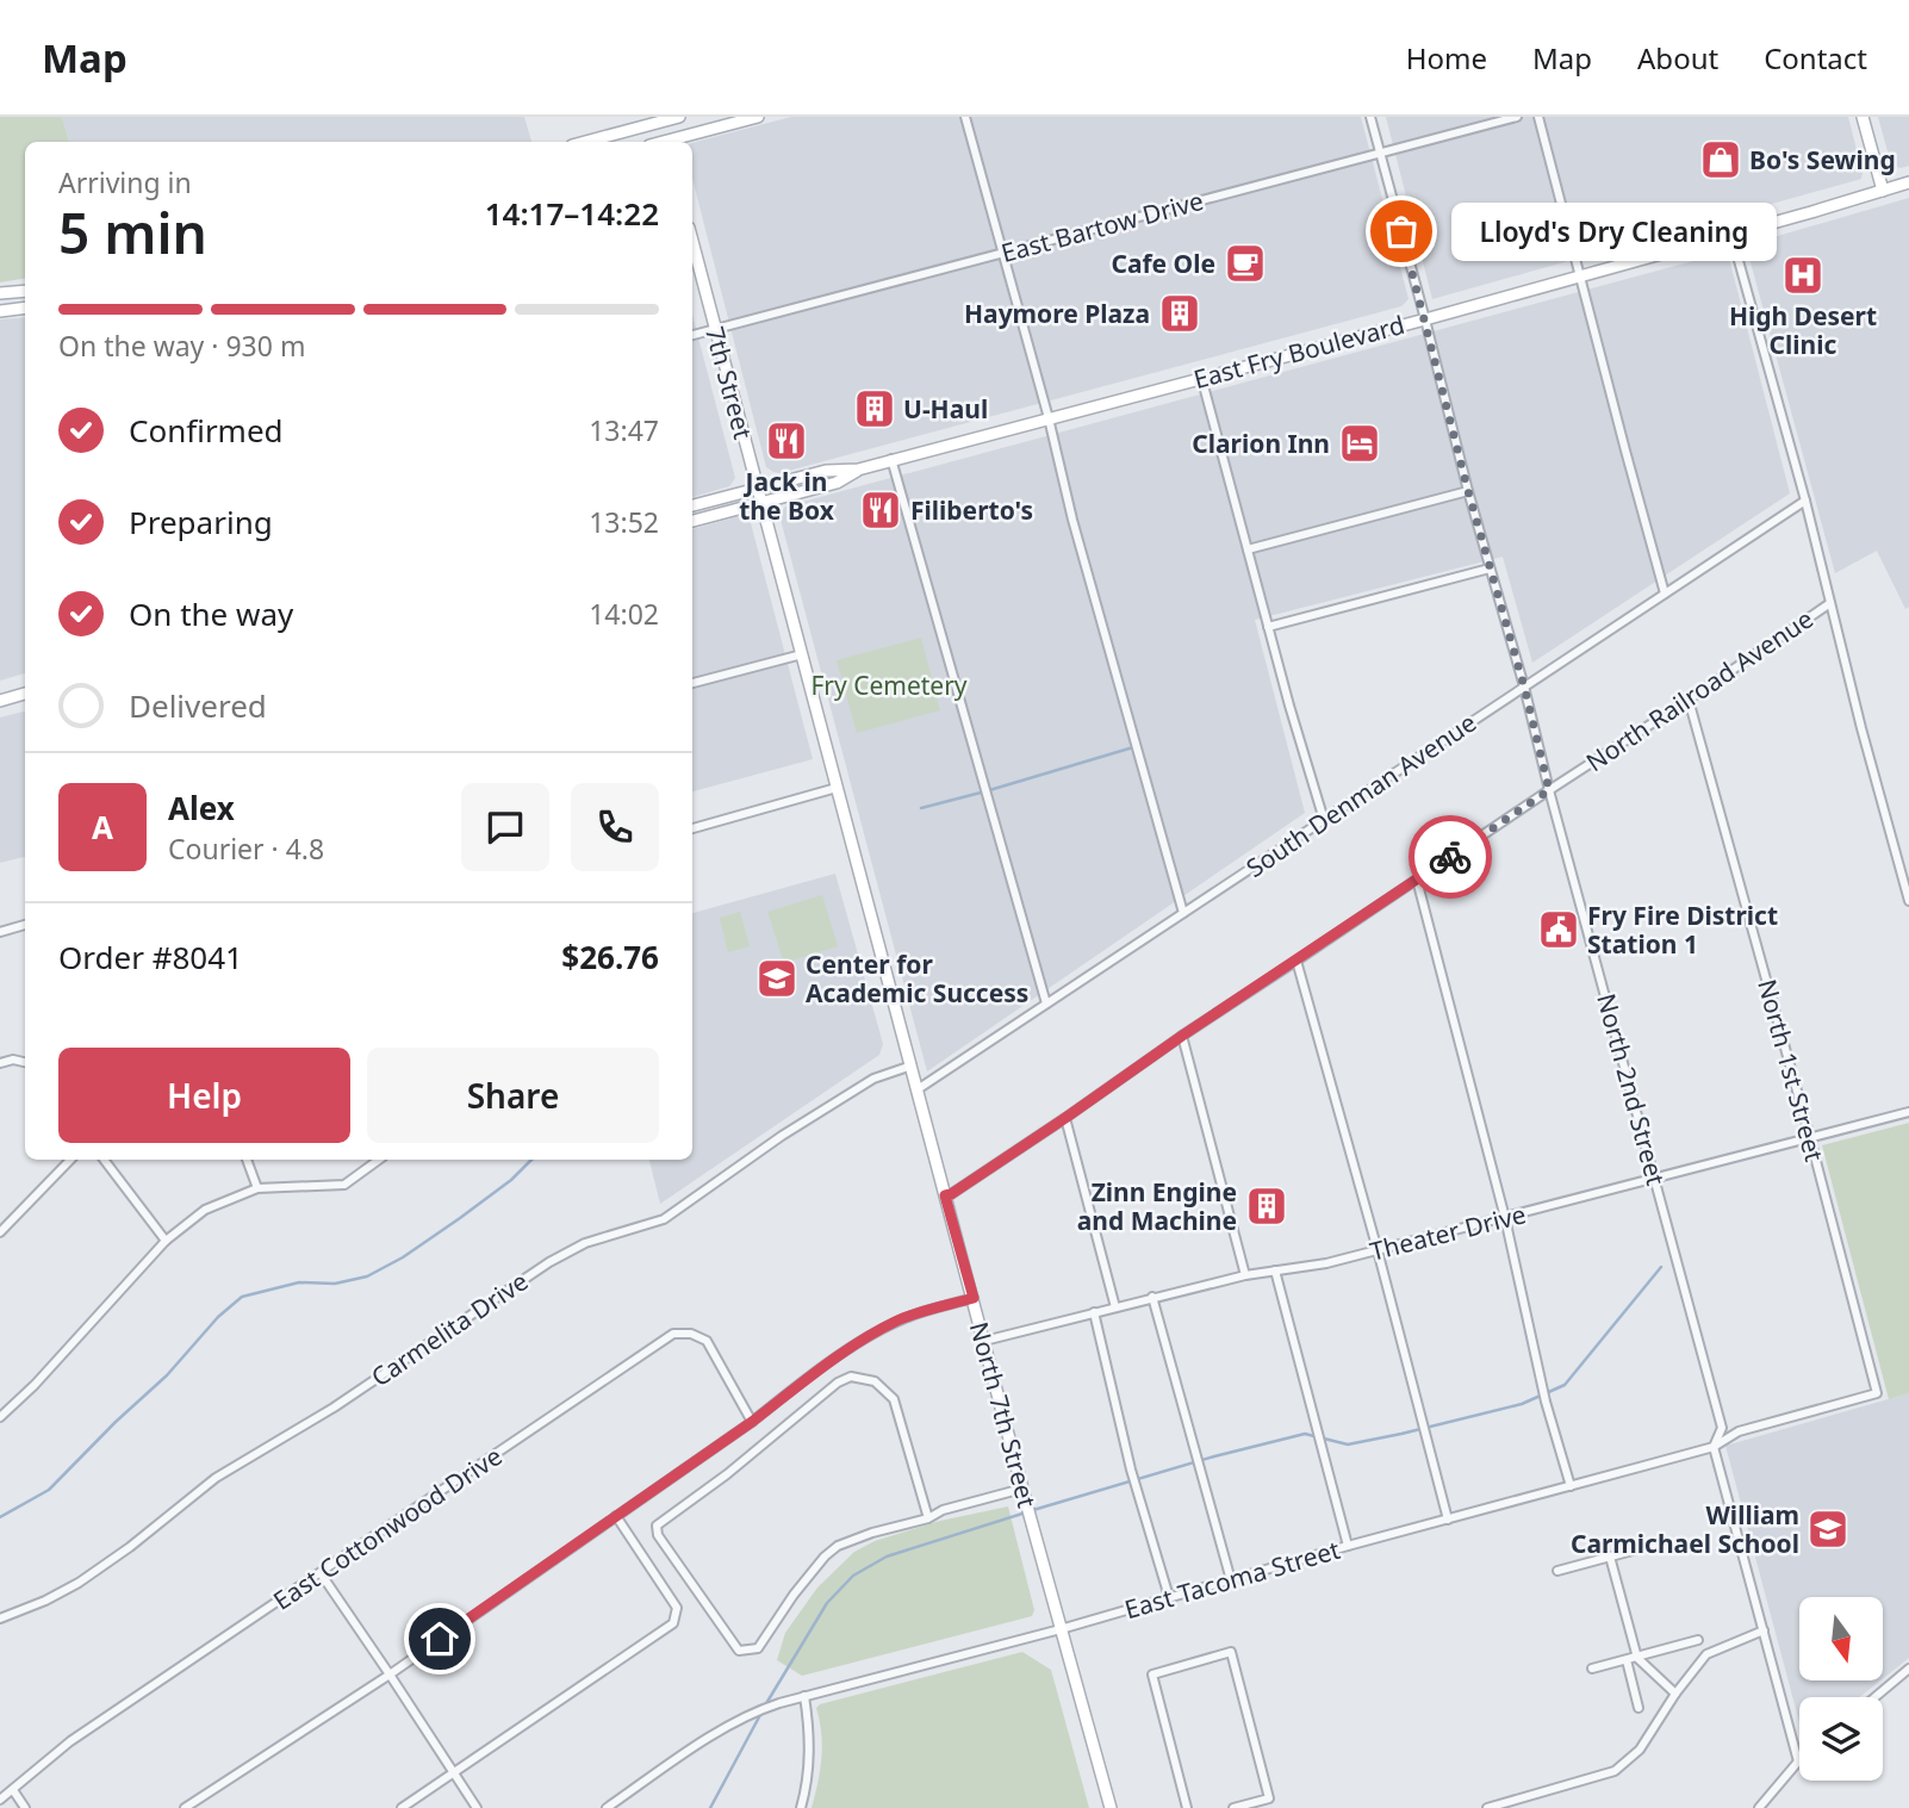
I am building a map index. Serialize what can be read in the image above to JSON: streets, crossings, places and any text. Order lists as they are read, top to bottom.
{
  "streets": {
    "main road": ["East Fry Boulevard", "7th Street", "North 7th Street"],
    "street": [
      "East Bartow Drive",
      "North Railroad Avenue",
      "South Denman Avenue",
      "North 1st Street",
      "North 2nd Street",
      "Theater Drive",
      "Carmelita Drive",
      "East Cottonwood Drive",
      "East Tacoma Street"
    ]
  },
  "crossings": [
    ["East Bartow Drive", "7th Street"],
    ["East Bartow Drive", "North 2nd Street"],
    ["East Fry Boulevard", "7th Street"],
    ["East Fry Boulevard", "North 2nd Street"],
    ["East Fry Boulevard", "North 7th Street"],
    ["7th Street", "North 7th Street"],
    ["North Railroad Avenue", "North 1st Street"],
    ["North Railroad Avenue", "North 2nd Street"],
    ["North Railroad Avenue", "North 7th Street"],
    ["South Denman Avenue", "North 2nd Street"],
    ["South Denman Avenue", "North 7th Street"],
    ["North 1st Street", "Theater Drive"],
    ["North 1st Street", "East Tacoma Street"],
    ["North 2nd Street", "Theater Drive"],
    ["North 2nd Street", "East Tacoma Street"],
    ["Theater Drive", "North 7th Street"],
    ["Carmelita Drive", "North 7th Street"],
    ["North 7th Street", "East Tacoma Street"]
  ],
  "parks": ["Fry Cemetery"],
  "places": {
    "shop": ["Bo's Sewing"],
    "other": ["Lloyd's Dry Cleaning"],
    "cafe": ["Cafe Ole"],
    "hospital": ["High Desert Clinic"],
    "building": ["Haymore Plaza", "U-Haul", "Zinn Engine and Machine"],
    "restaurant": ["Jack in the Box", "Filiberto's"],
    "hotel": ["Clarion Inn"],
    "public building": ["Fry Fire District Station 1"],
    "school or university": ["Center for Academic Success", "William Carmichael School"]
  },
  "north": "bottom",
  "page": {
    "header": "Map",
    "nav": [
      "Home",
      "Map",
      "About",
      "Contact"
    ],
    "heading": ["5 min", "Arriving in", "14:17–14:22"],
    "panel": [
      "Alex",
      "Courier · 4.8",
      "Order #8041",
      "$26.76"
    ],
    "bubble": "Lloyd's Dry Cleaning",
    "bar": "On the way · 930 m",
    "list": [
      ["Confirmed", "13:47"],
      ["Preparing", "13:52"],
      ["On the way", "14:02"],
      "Delivered"
    ],
    "round": "A",
    "buttons": ["Help", "Share"]
  }
}
